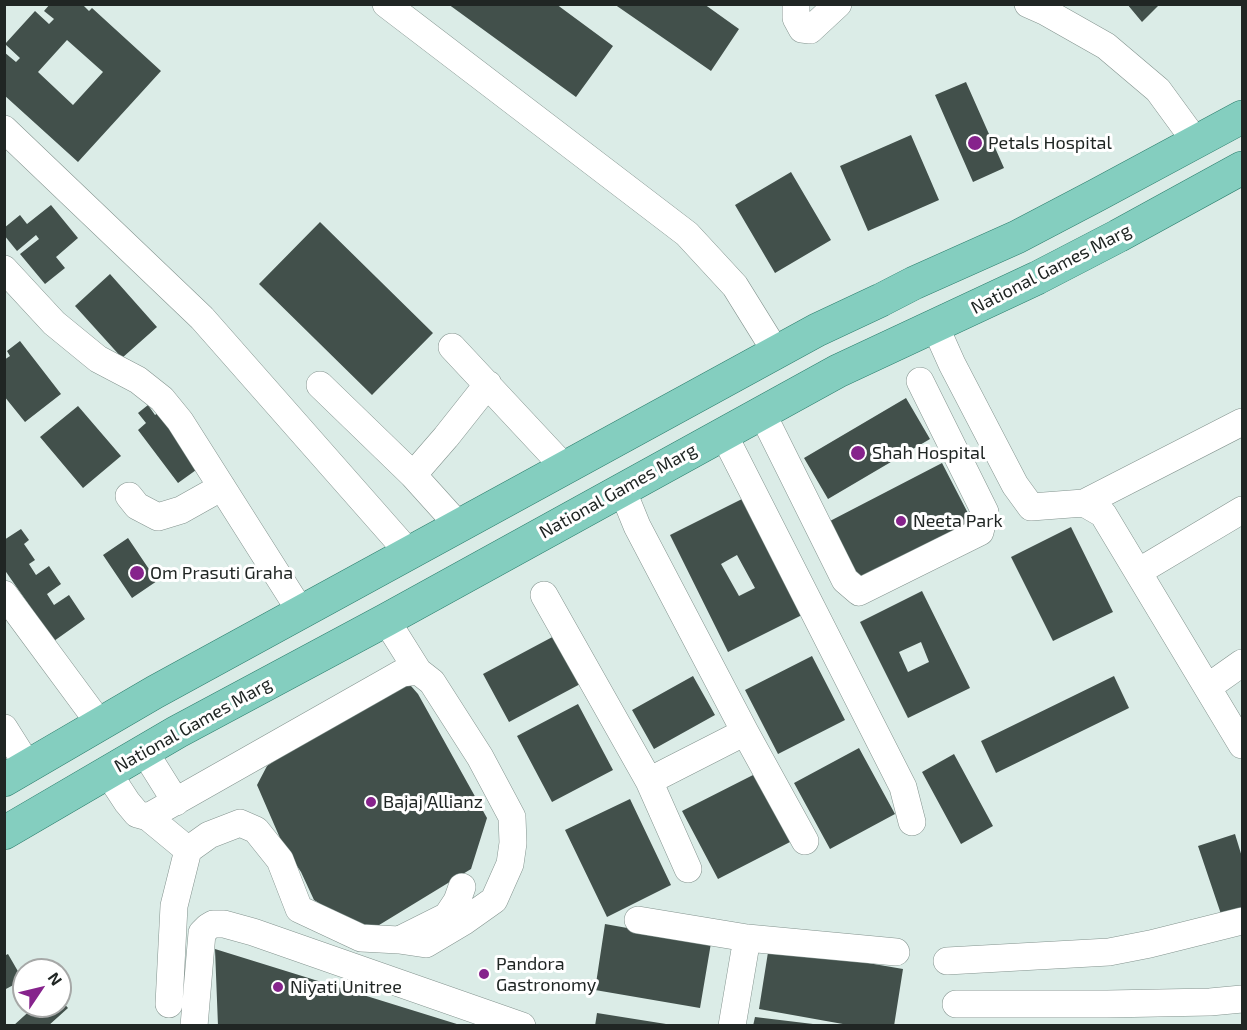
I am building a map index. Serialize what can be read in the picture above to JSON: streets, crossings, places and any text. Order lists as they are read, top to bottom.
{
  "streets": {
    "main road": ["National Games Marg"]
  },
  "places": [
    "Petals Hospital",
    "Shah Hospital",
    "Neeta Park",
    "Om Prasuti Graha",
    "Bajaj Allianz",
    "Pandora Gastronomy",
    "Niyati Unitree"
  ],
  "north": "top right"
}
